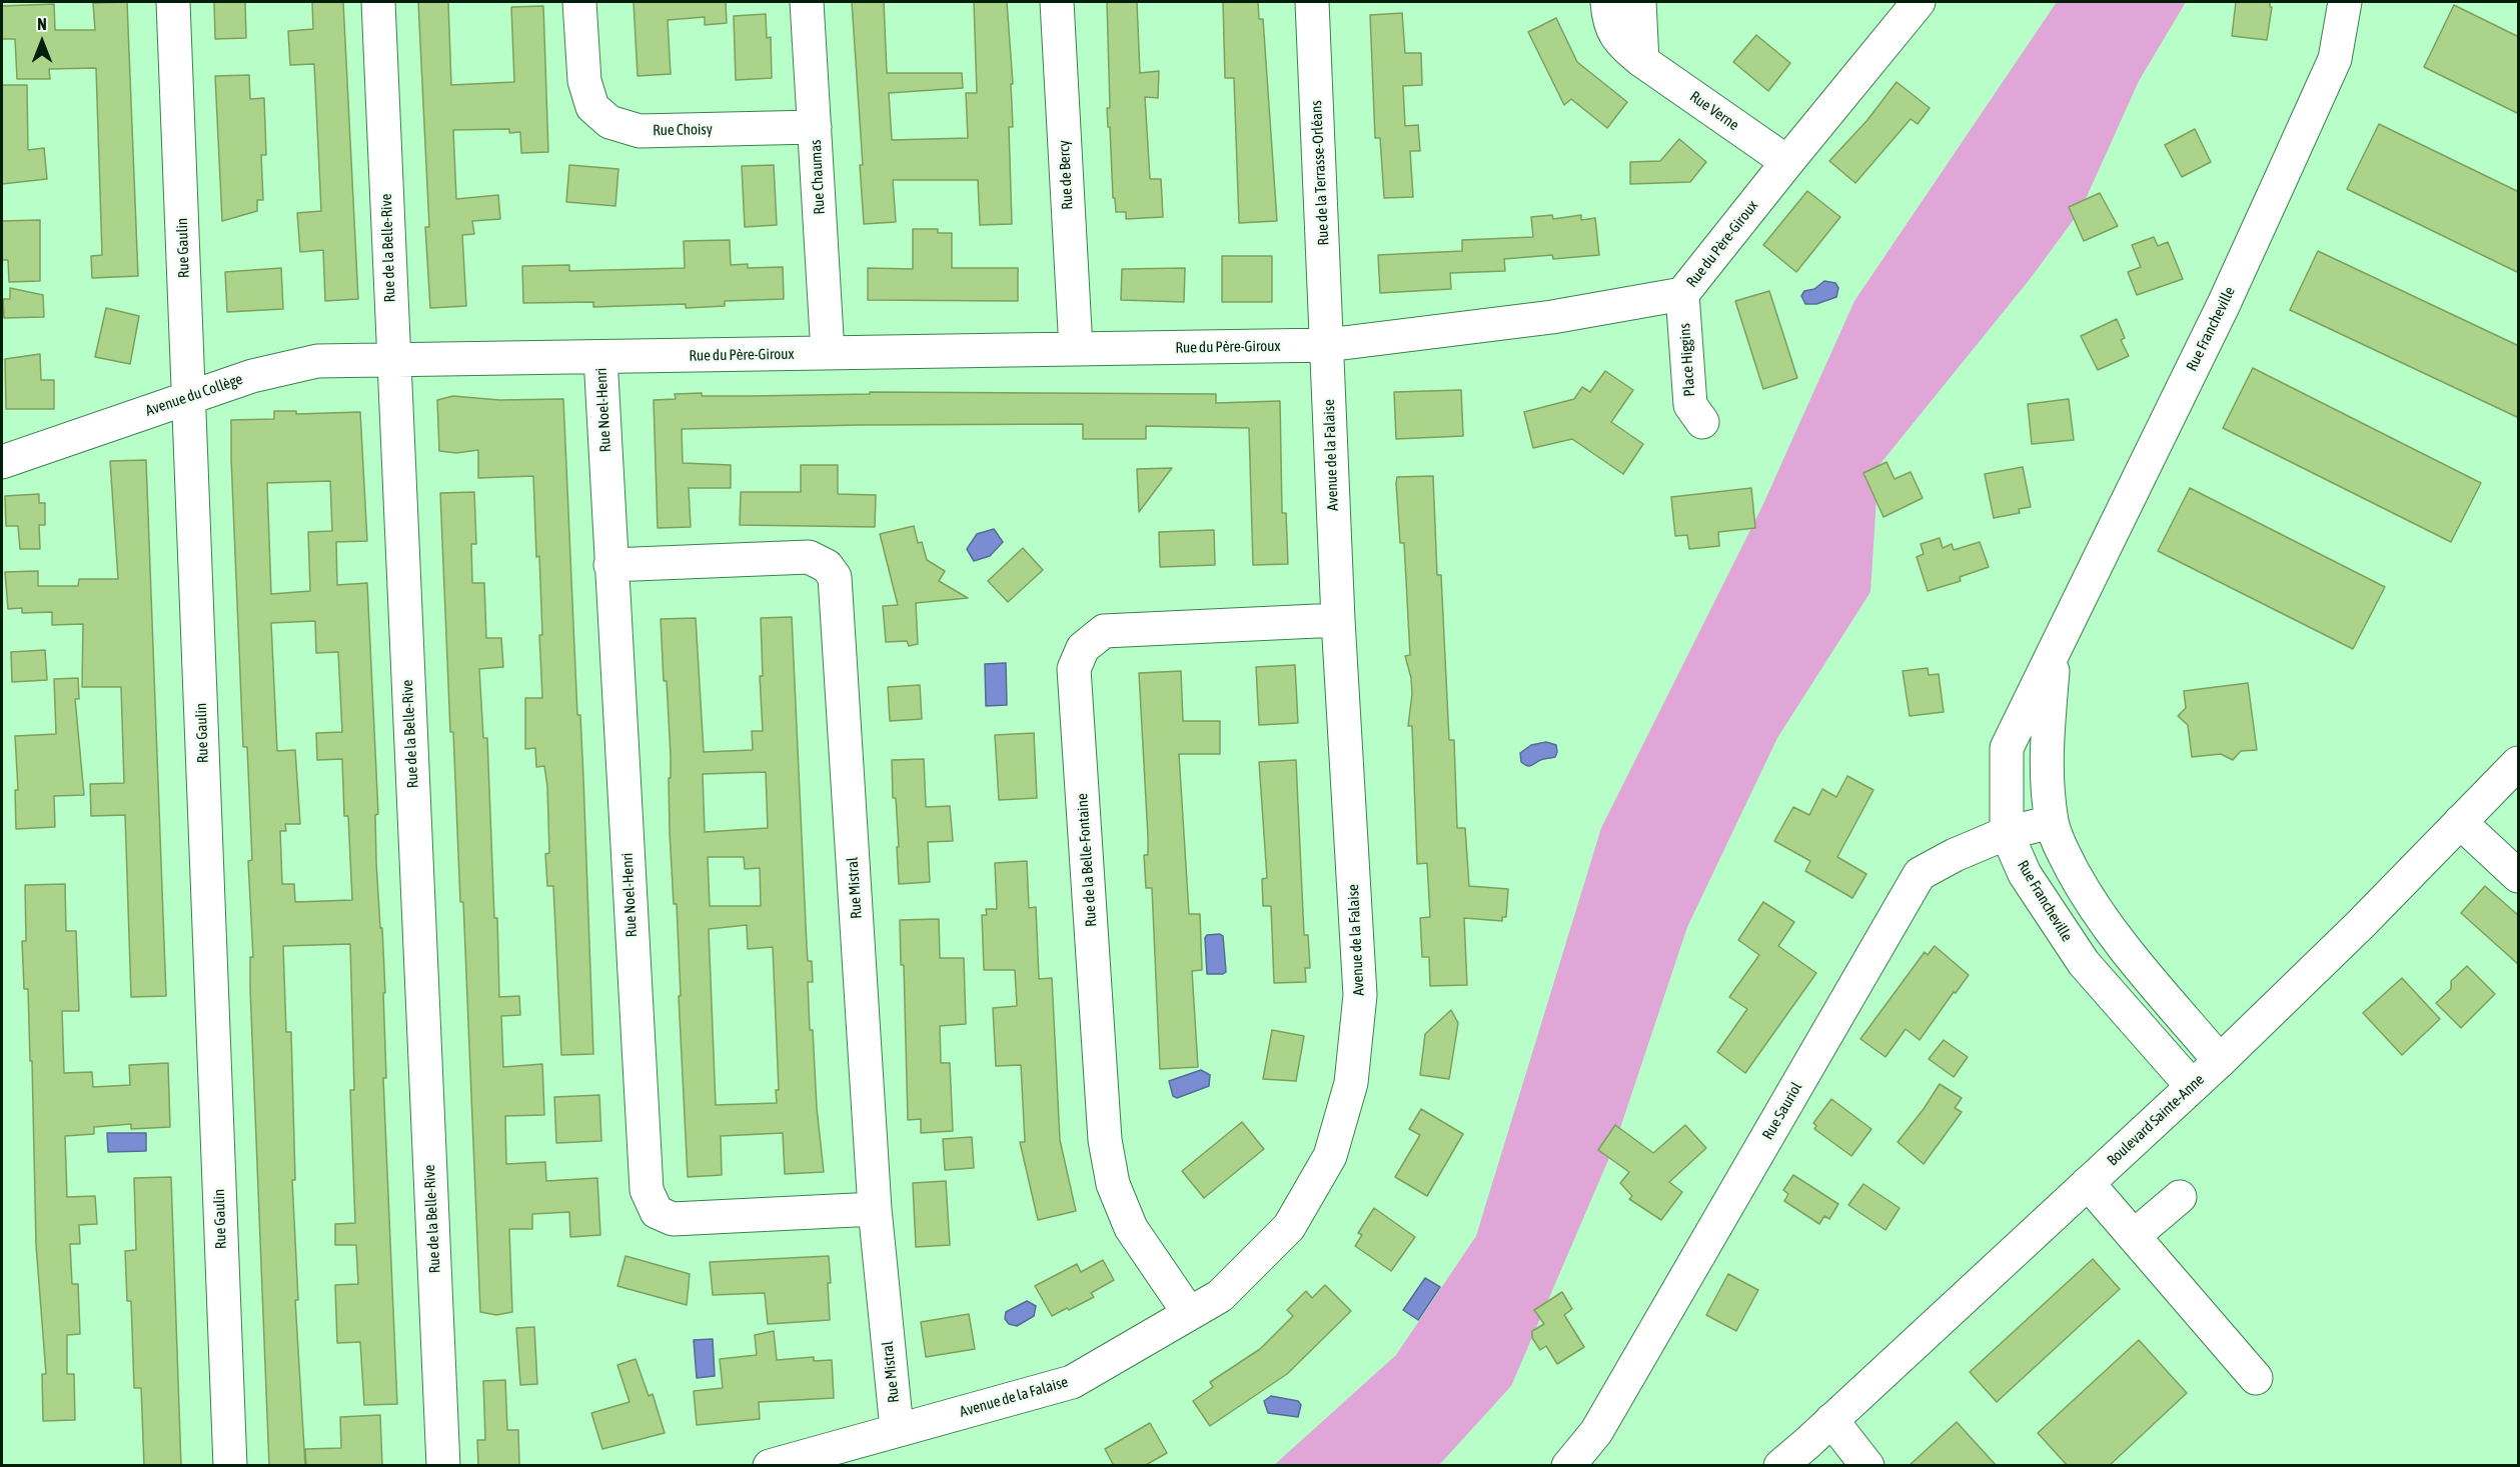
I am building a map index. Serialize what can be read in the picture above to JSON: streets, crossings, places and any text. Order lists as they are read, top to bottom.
{
  "streets": {
    "street": [
      "Rue Verne",
      "Rue Choisy",
      "Rue de la Terrasse-Orléans",
      "Rue de Bercy",
      "Rue Chaumas",
      "Rue du Père-Giroux",
      "Rue Gaulin",
      "Rue de la Belle-Rive",
      "Rue Francheville",
      "Place Higgins",
      "Avenue du Collège",
      "Rue Noel-Henri",
      "Avenue de la Falaise",
      "Rue de la Belle-Fontaine",
      "Rue Mistral",
      "Rue Sauriol",
      "Boulevard Sainte-Anne"
    ]
  },
  "crossings": [
    ["Rue Verne", "Rue du Père-Giroux"],
    ["Rue Choisy", "Rue Chaumas"],
    ["Rue de la Terrasse-Orléans", "Rue du Père-Giroux"],
    ["Rue de la Terrasse-Orléans", "Avenue de la Falaise"],
    ["Rue de Bercy", "Rue du Père-Giroux"],
    ["Rue Chaumas", "Rue du Père-Giroux"],
    ["Rue du Père-Giroux", "Rue de la Belle-Rive"],
    ["Rue du Père-Giroux", "Place Higgins"],
    ["Rue du Père-Giroux", "Avenue du Collège"],
    ["Rue du Père-Giroux", "Rue Noel-Henri"],
    ["Rue du Père-Giroux", "Avenue de la Falaise"],
    ["Rue Gaulin", "Avenue du Collège"],
    ["Rue de la Belle-Rive", "Avenue du Collège"],
    ["Rue Francheville", "Rue Sauriol"],
    ["Rue Francheville", "Boulevard Sainte-Anne"],
    ["Rue Noel-Henri", "Rue Mistral"],
    ["Avenue de la Falaise", "Rue de la Belle-Fontaine"],
    ["Avenue de la Falaise", "Rue Mistral"]
  ],
  "north": "top"
}
